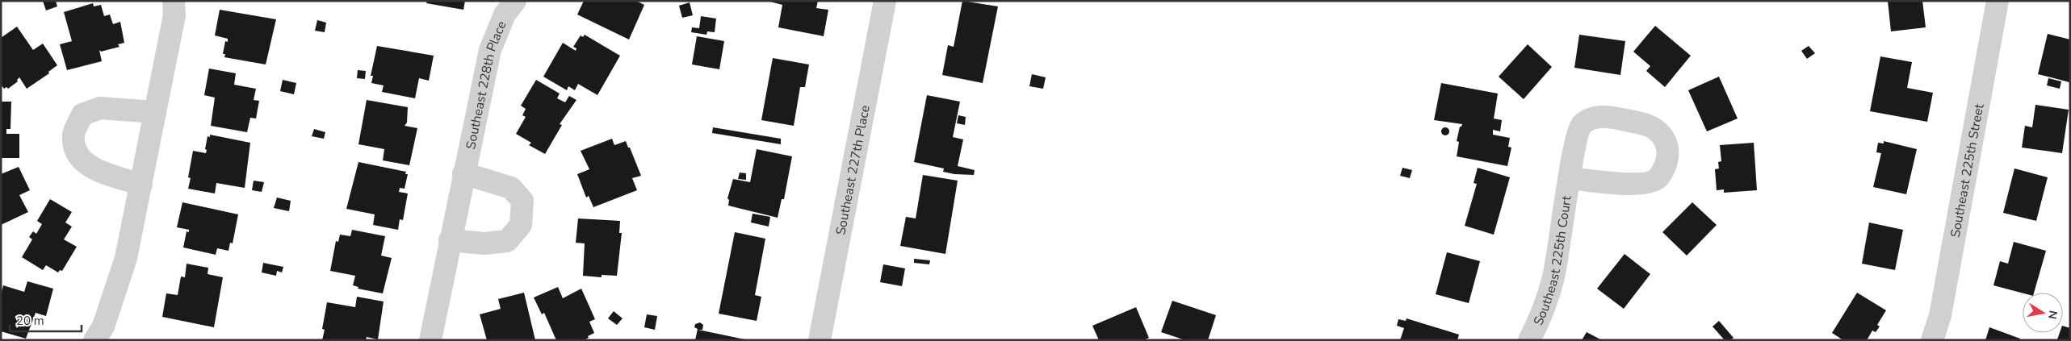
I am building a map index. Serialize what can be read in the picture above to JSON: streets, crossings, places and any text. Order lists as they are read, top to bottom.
{
  "streets": {
    "street": [
      "Southeast 228th Place",
      "Southeast 227th Place",
      "Southeast 225th Street",
      "Southeast 225th Court"
    ]
  },
  "scale_bar": "20 m",
  "north": "right"
}
